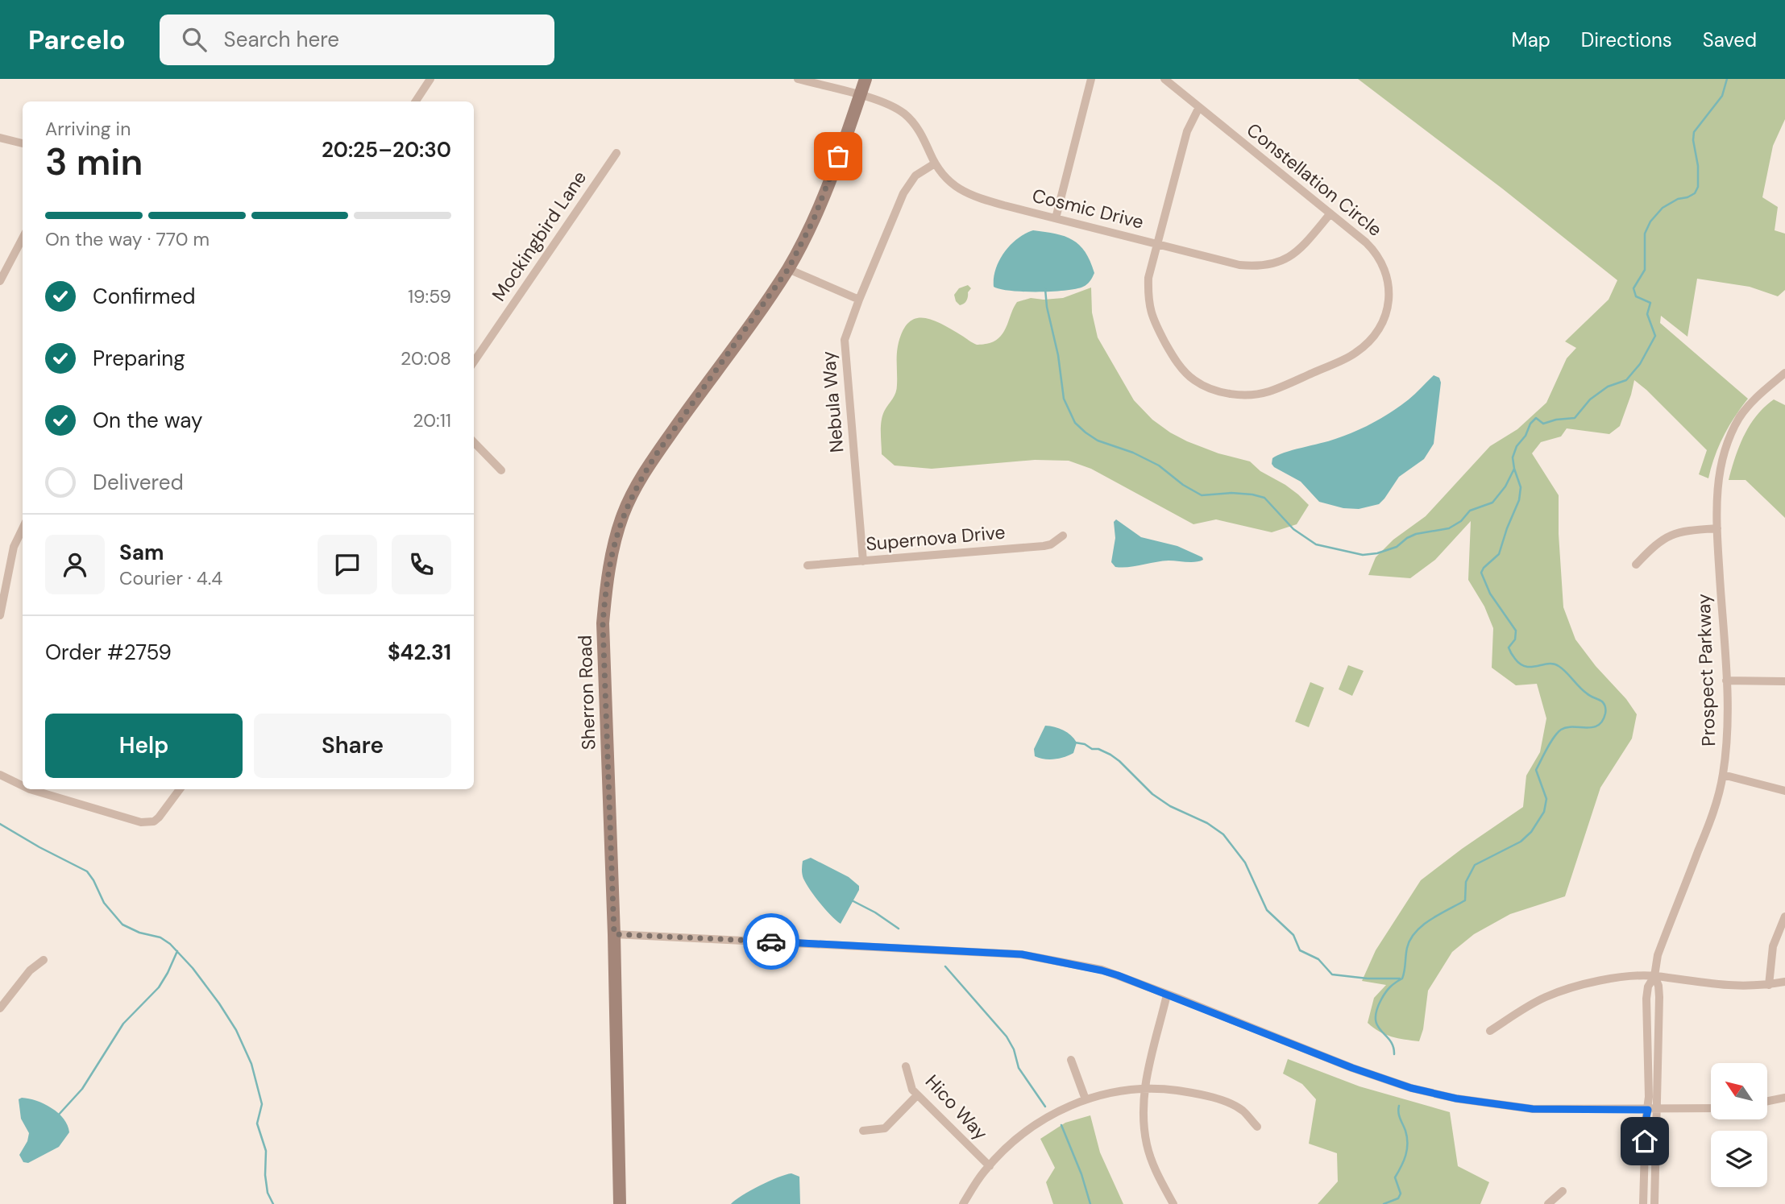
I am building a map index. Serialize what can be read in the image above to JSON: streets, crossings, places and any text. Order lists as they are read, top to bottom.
{
  "streets": {
    "main road": ["Sherron Road"],
    "street": [
      "Constellation Circle",
      "Cosmic Drive",
      "Mockingbird Lane",
      "Nebula Way",
      "Supernova Drive",
      "Prospect Parkway",
      "Hico Way"
    ]
  },
  "crossings": [
    ["Constellation Circle", "Cosmic Drive"],
    ["Cosmic Drive", "Nebula Way"],
    ["Cosmic Drive", "Sherron Road"],
    ["Nebula Way", "Supernova Drive"]
  ],
  "north": "top left",
  "page": {
    "header": "Parcelo",
    "search": "Search here",
    "nav": ["Map", "Directions", "Saved"],
    "heading": ["3 min", "Arriving in", "20:25–20:30"],
    "panel": [
      "Sam",
      "Courier · 4.4",
      "Order #2759",
      "$42.31"
    ],
    "bar": "On the way · 770 m",
    "list": [
      ["Confirmed", "19:59"],
      ["Preparing", "20:08"],
      ["On the way", "20:11"],
      "Delivered"
    ],
    "buttons": ["Help", "Share"]
  }
}
